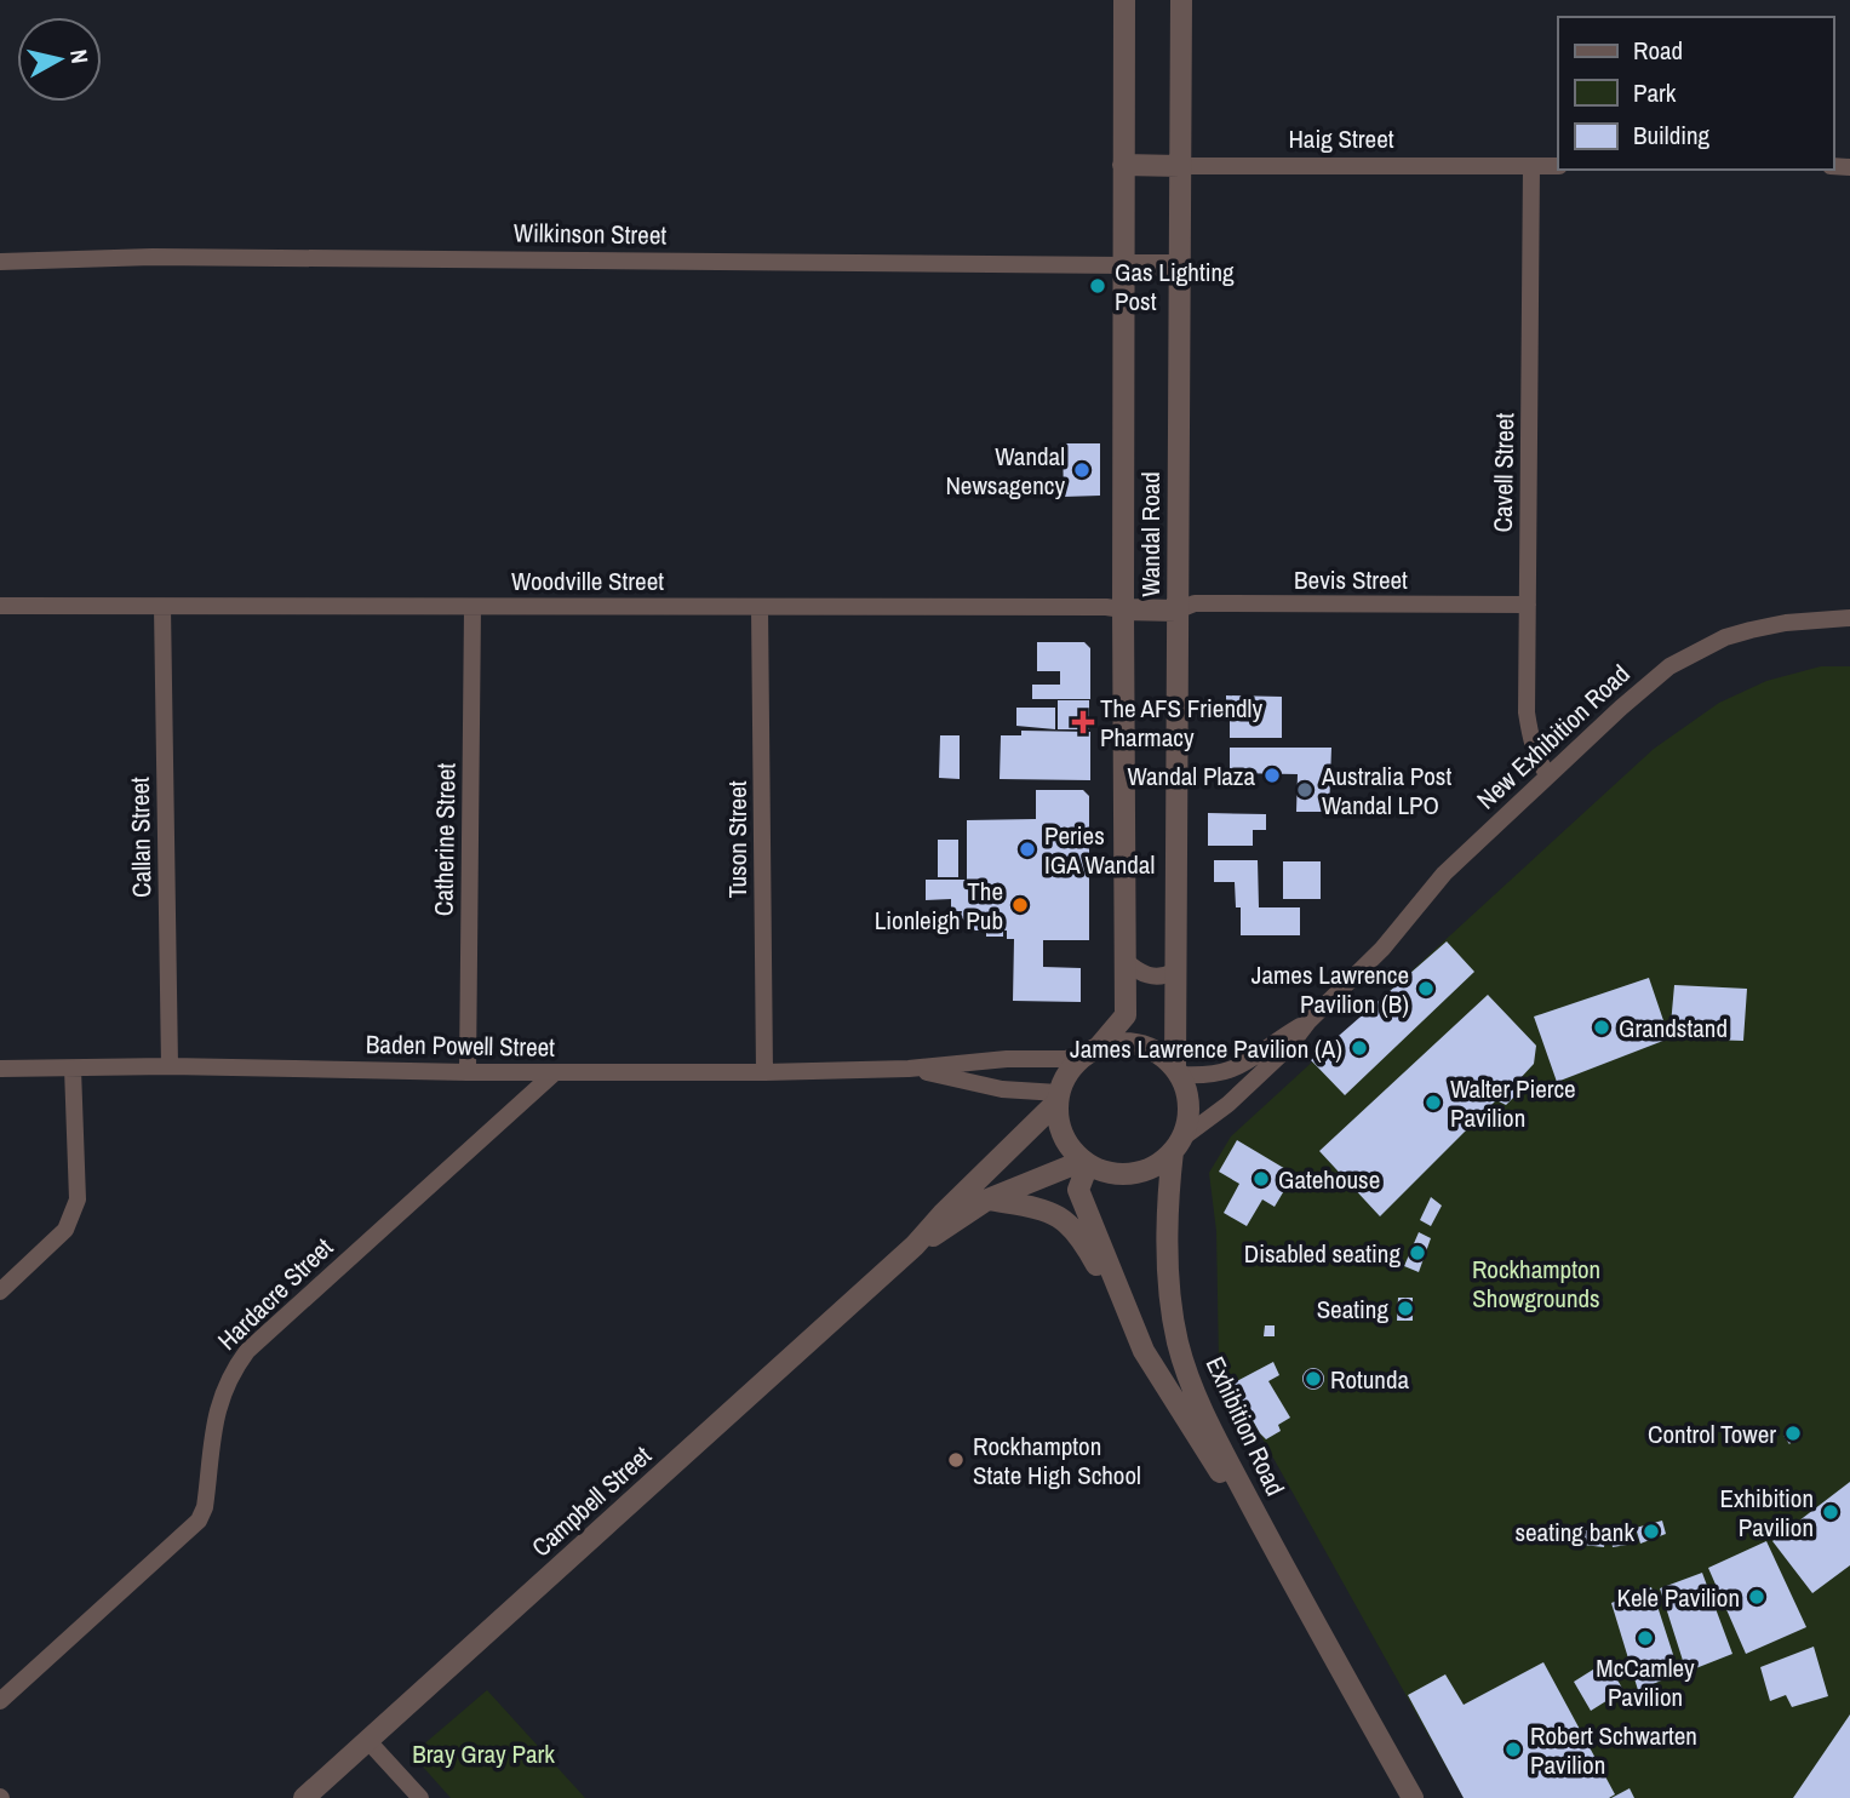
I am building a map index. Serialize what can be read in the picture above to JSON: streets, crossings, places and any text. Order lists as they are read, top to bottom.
{
  "streets": {
    "street": [
      "Haig Street",
      "Wilkinson Street",
      "Cavell Street",
      "Wandal Road",
      "Bevis Street",
      "Woodville Street",
      "New Exhibition Road",
      "Callan Street",
      "Catherine Street",
      "Tuson Street",
      "Baden Powell Street",
      "Hardacre Street",
      "Exhibition Road",
      "Campbell Street"
    ]
  },
  "crossings": [
    ["Haig Street", "Cavell Street"],
    ["Haig Street", "Wandal Road"],
    ["Wilkinson Street", "Wandal Road"],
    ["Cavell Street", "Bevis Street"],
    ["Cavell Street", "New Exhibition Road"],
    ["Wandal Road", "Bevis Street"],
    ["Wandal Road", "Woodville Street"],
    ["Wandal Road", "New Exhibition Road"],
    ["Wandal Road", "Baden Powell Street"],
    ["Wandal Road", "Exhibition Road"],
    ["Wandal Road", "Campbell Street"],
    ["Bevis Street", "Woodville Street"],
    ["Woodville Street", "Callan Street"],
    ["Woodville Street", "Catherine Street"],
    ["Woodville Street", "Tuson Street"],
    ["New Exhibition Road", "Baden Powell Street"],
    ["New Exhibition Road", "Exhibition Road"],
    ["New Exhibition Road", "Campbell Street"],
    ["Callan Street", "Baden Powell Street"],
    ["Catherine Street", "Baden Powell Street"],
    ["Tuson Street", "Baden Powell Street"],
    ["Baden Powell Street", "Hardacre Street"],
    ["Baden Powell Street", "Exhibition Road"],
    ["Baden Powell Street", "Campbell Street"],
    ["Exhibition Road", "Campbell Street"]
  ],
  "parks": ["Rockhampton Showgrounds", "Bray Gray Park"],
  "places": {
    "other": [
      "Gas Lighting Post",
      "Wandal Newsagency",
      "Wandal Plaza",
      "Australia Post Wandal LPO",
      "Peries IGA Wandal",
      "The Lionleigh Pub",
      "James Lawrence Pavilion (B)",
      "Grandstand",
      "James Lawrence Pavilion (A)",
      "Walter Pierce Pavilion",
      "Gatehouse",
      "Disabled seating",
      "Seating",
      "Rotunda",
      "Control Tower",
      "Rockhampton State High School",
      "Exhibition Pavilion",
      "seating bank",
      "Kele Pavilion",
      "McCamley Pavilion",
      "Robert Schwarten Pavilion"
    ],
    "health": ["The AFS Friendly Pharmacy"]
  },
  "legend": ["Road", "Park", "Building"],
  "north": "right"
}
